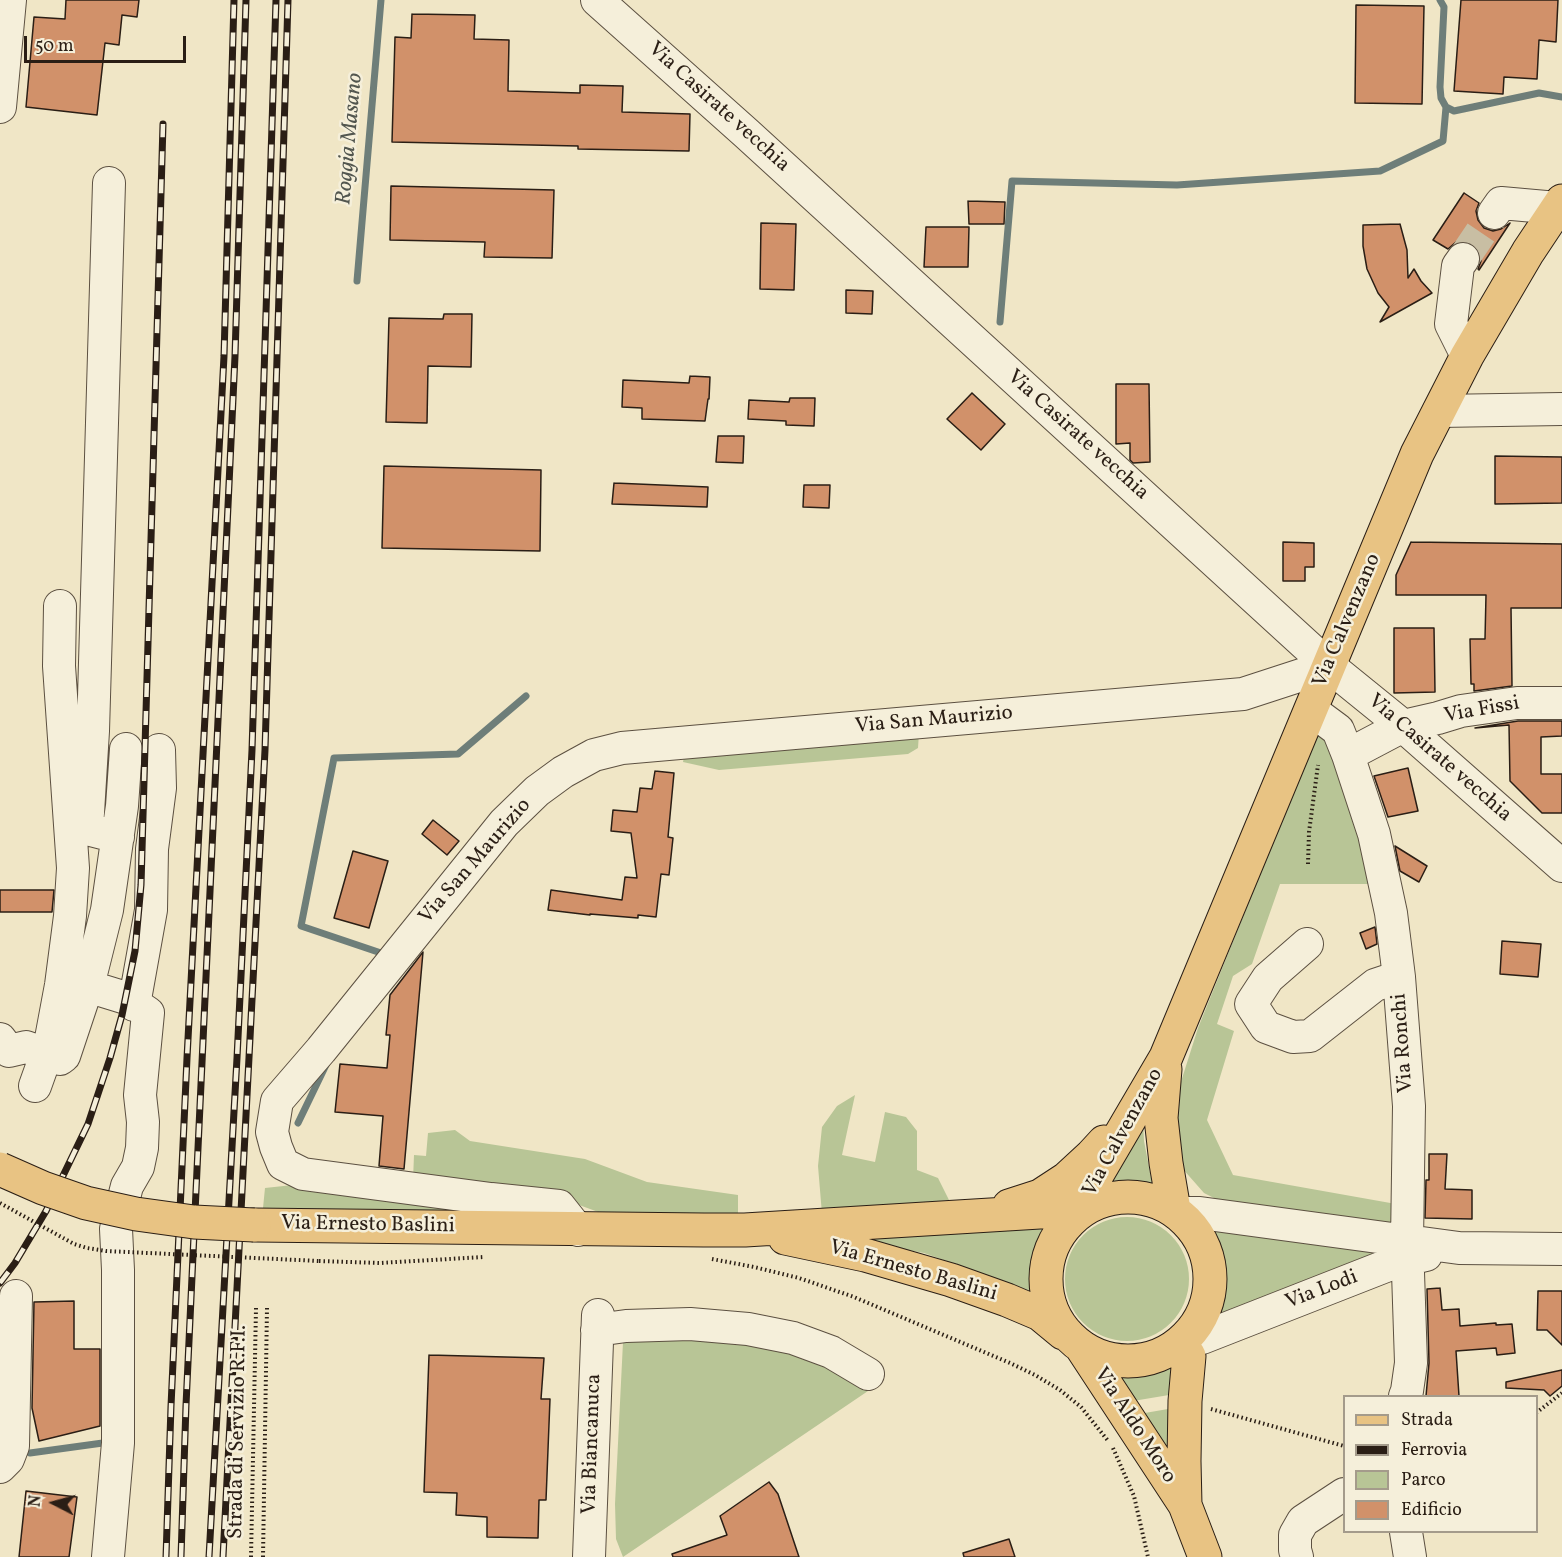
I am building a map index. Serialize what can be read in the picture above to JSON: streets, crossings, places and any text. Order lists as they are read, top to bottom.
{
  "streets": {
    "main road": ["Via Calvenzano", "Via Ernesto Baslini", "Via Aldo Moro"],
    "street": [
      "Via Casirate vecchia",
      "Via Fissi",
      "Via San Maurizio",
      "Via Ronchi",
      "Via Lodi",
      "Via Biancanuca"
    ],
    "path": ["Strada di Servizio R.F.I."]
  },
  "crossings": [
    ["Via Casirate vecchia", "Via Calvenzano"],
    ["Via Casirate vecchia", "Via Fissi"],
    ["Via Casirate vecchia", "Via San Maurizio"],
    ["Via Calvenzano", "Via San Maurizio"],
    ["Via Calvenzano", "Via Ronchi"],
    ["Via Calvenzano", "Via Ernesto Baslini"],
    ["Via Calvenzano", "Via Lodi"],
    ["Via Calvenzano", "Via Aldo Moro"],
    ["Via Fissi", "Via Ronchi"],
    ["Via San Maurizio", "Via Ernesto Baslini"],
    ["Via Ronchi", "Via Lodi"],
    ["Via Ernesto Baslini", "Via Lodi"],
    ["Via Ernesto Baslini", "Via Aldo Moro"],
    ["Via Lodi", "Via Aldo Moro"]
  ],
  "water": ["Roggia Masano"],
  "legend": [
    "Strada",
    "Ferrovia",
    "Parco",
    "Edificio"
  ],
  "scale_bar": "50 m",
  "north": "left"
}
